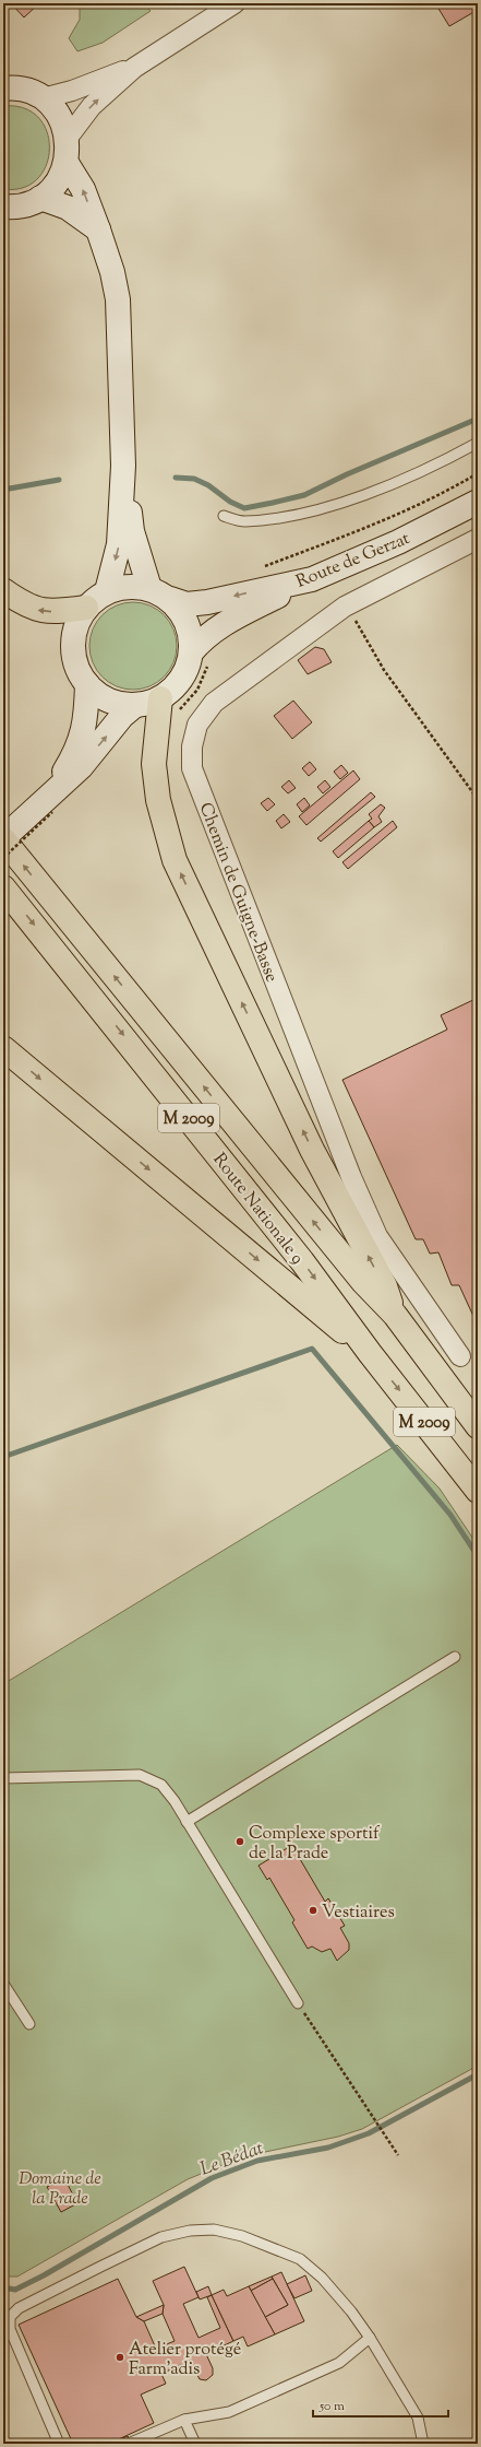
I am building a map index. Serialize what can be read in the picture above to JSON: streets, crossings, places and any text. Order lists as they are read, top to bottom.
{
  "streets": {
    "highway": ["M 2009", "Route Nationale 9"],
    "main road": ["Route de Gerzat"],
    "street": ["Chemin de Guigne-Basse"]
  },
  "water": ["Le Bédat"],
  "parks": ["Domaine de la Prade"],
  "places": ["Complexe sportif de la Prade", "Vestiaires", "Atelier protégé Farm'adis"],
  "scale_bar": "50 m"
}
